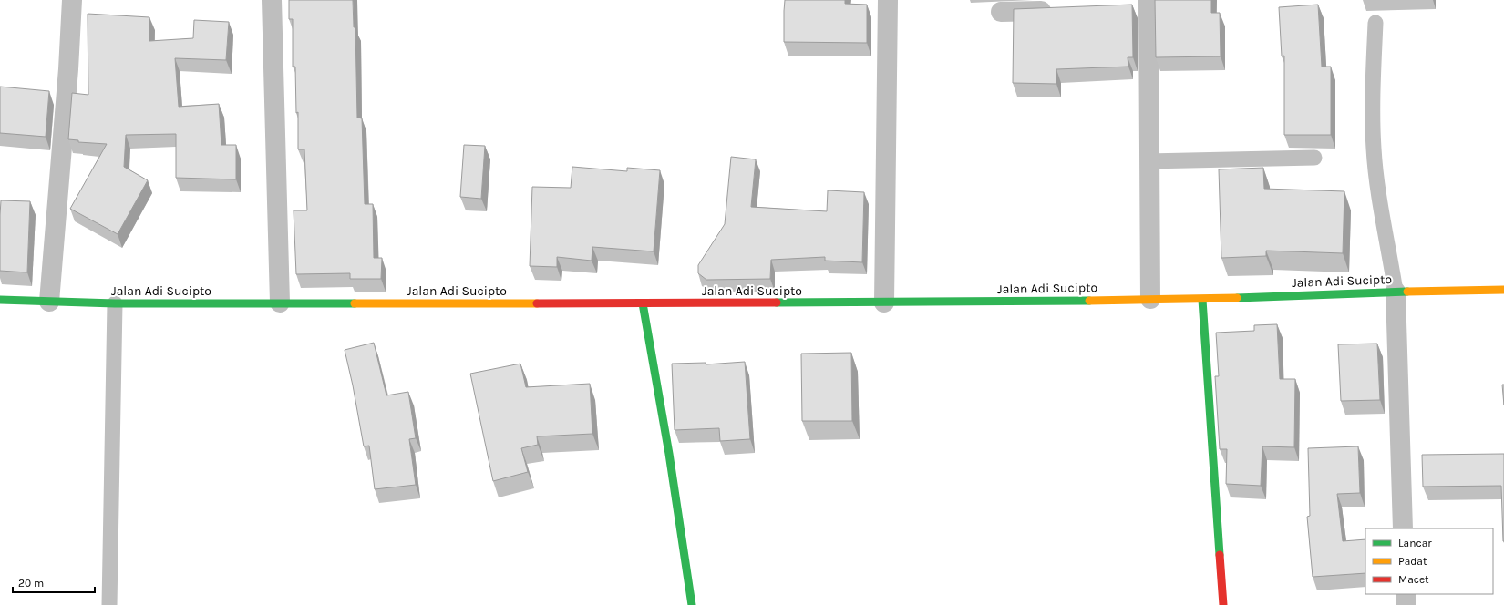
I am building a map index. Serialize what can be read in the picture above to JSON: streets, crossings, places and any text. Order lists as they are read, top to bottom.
{
  "streets": {
    "street": ["Jalan Adi Sucipto"]
  },
  "legend": ["Lancar", "Padat", "Macet"],
  "scale_bar": "20 m"
}
